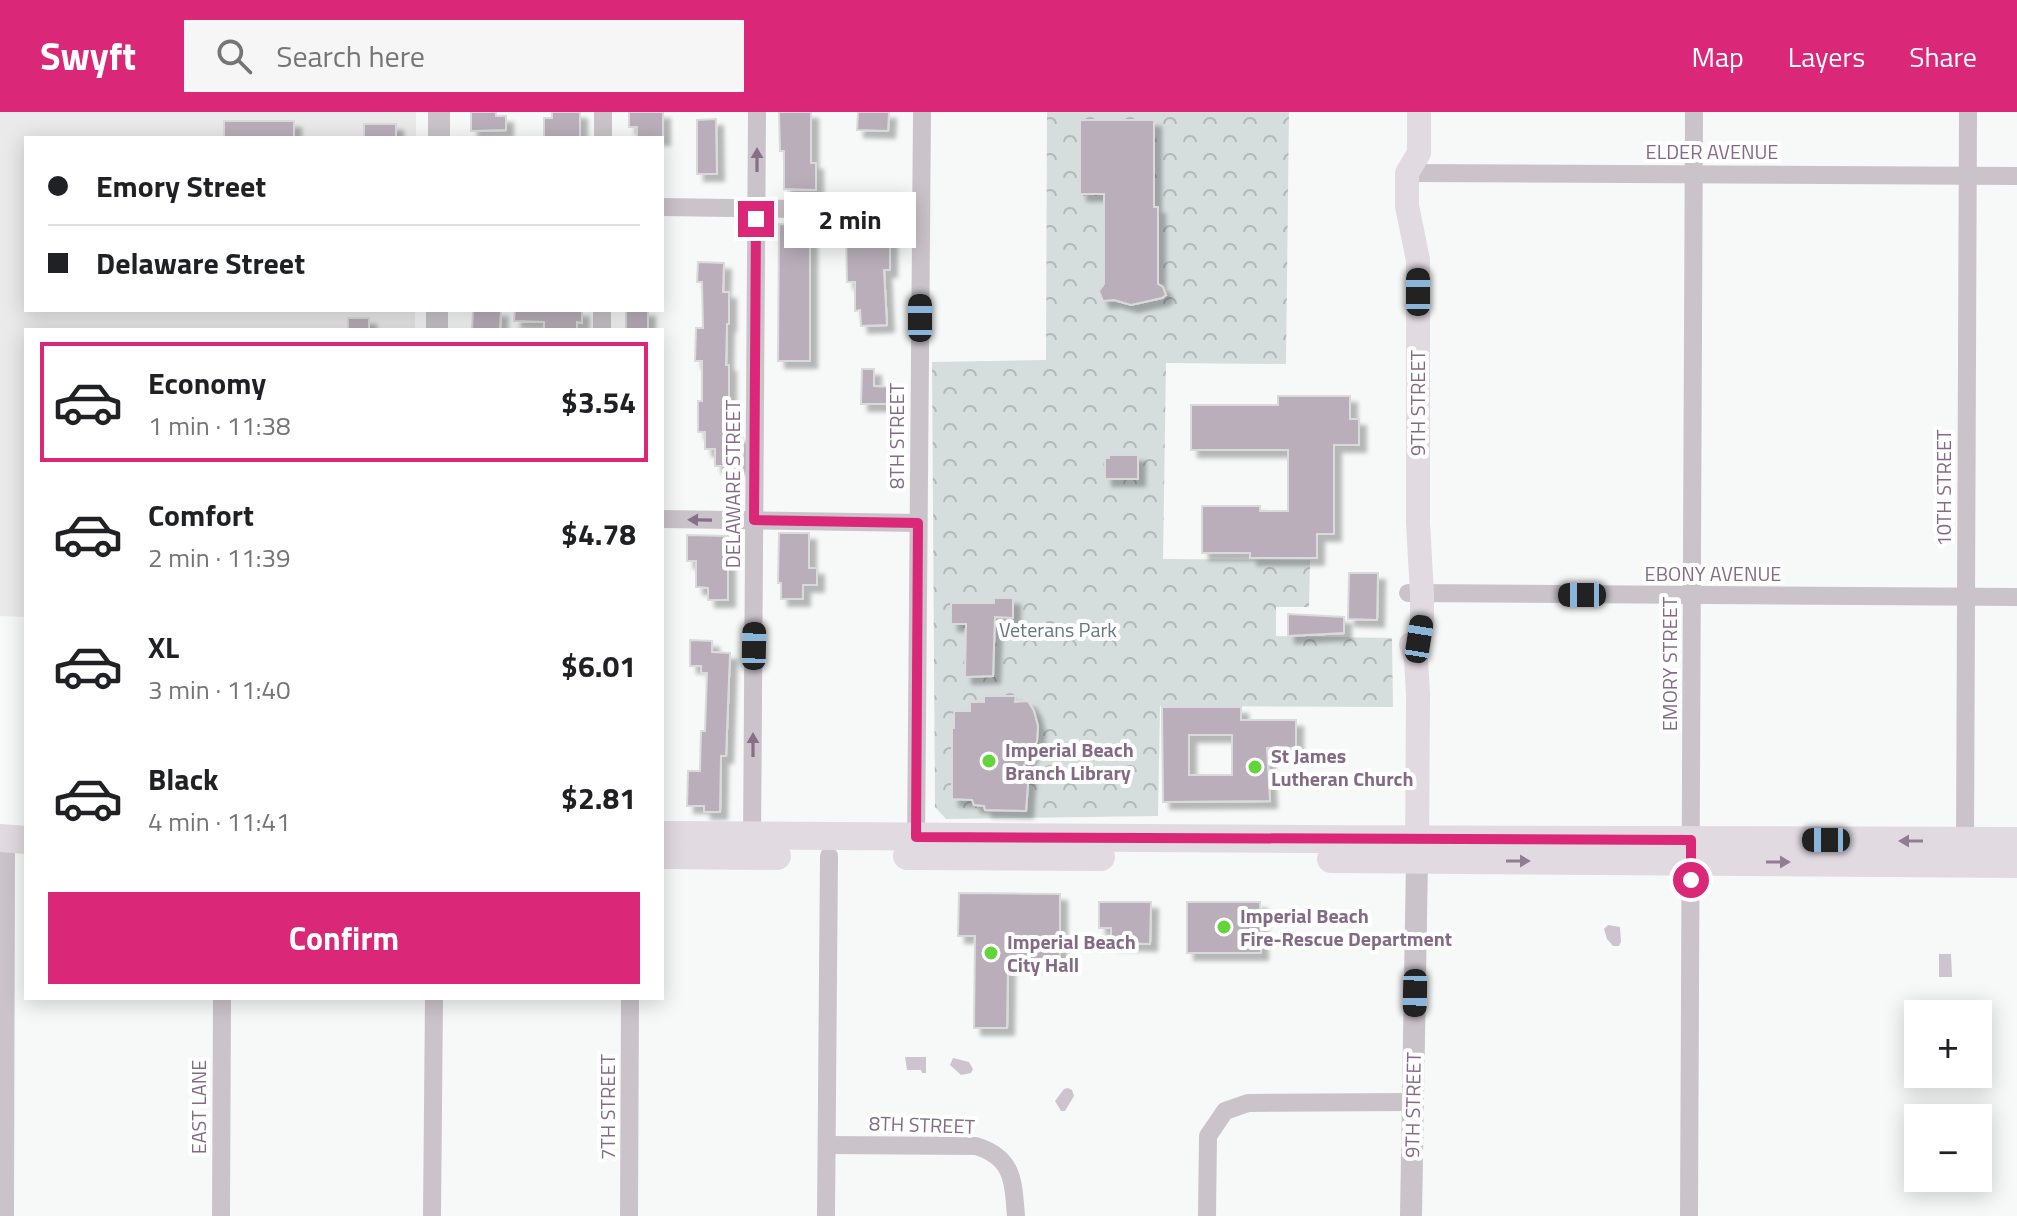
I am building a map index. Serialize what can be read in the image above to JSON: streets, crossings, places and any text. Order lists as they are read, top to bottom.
{
  "streets": {
    "main road": ["9TH STREET"],
    "street": [
      "ELDER AVENUE",
      "8TH STREET",
      "DELAWARE STREET",
      "10TH STREET",
      "EBONY AVENUE",
      "EMORY STREET",
      "EAST LANE",
      "7TH STREET"
    ]
  },
  "crossings": [
    ["ELDER AVENUE", "9TH STREET"],
    ["ELDER AVENUE", "10TH STREET"],
    ["ELDER AVENUE", "EMORY STREET"],
    ["9TH STREET", "EBONY AVENUE"],
    ["10TH STREET", "EBONY AVENUE"],
    ["EBONY AVENUE", "EMORY STREET"]
  ],
  "one_way": ["DELAWARE STREET"],
  "parks": ["Veterans Park"],
  "places": [
    "Imperial Beach Branch Library",
    "St James Lutheran Church",
    "Imperial Beach Fire-Rescue Department",
    "Imperial Beach City Hall"
  ],
  "page": {
    "header": "Swyft",
    "search": "Search here",
    "nav": ["Map", "Layers", "Share"],
    "banner": ["Emory Street", "Delaware Street"],
    "bubble": "2 min",
    "list": [
      {
        "name": "Economy",
        "note": "1 min · 11:38",
        "value": "$3.54"
      },
      {
        "name": "Comfort",
        "note": "2 min · 11:39",
        "value": "$4.78"
      },
      {
        "name": "XL",
        "note": "3 min · 11:40",
        "value": "$6.01"
      },
      {
        "name": "Black",
        "note": "4 min · 11:41",
        "value": "$2.81"
      }
    ],
    "buttons": "Confirm",
    "map_buttons": ["+", "−"]
  }
}
